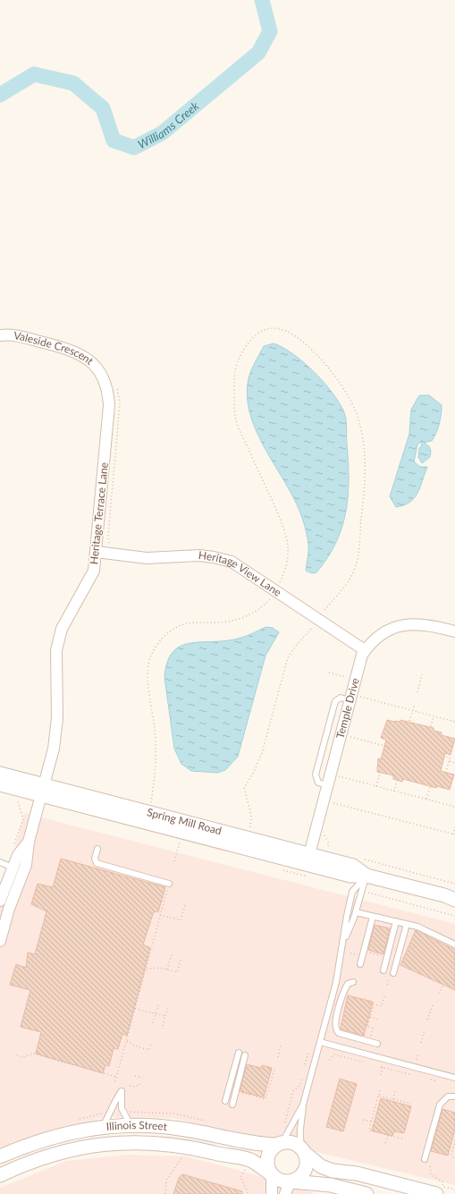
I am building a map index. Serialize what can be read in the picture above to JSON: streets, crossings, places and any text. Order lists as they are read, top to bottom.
{
  "streets": {
    "street": [
      "Valeside Crescent",
      "Heritage Terrace Lane",
      "Heritage View Lane",
      "Temple Drive",
      "Spring Mill Road",
      "Illinois Street"
    ]
  },
  "crossings": [
    ["Valeside Crescent", "Heritage Terrace Lane"],
    ["Heritage Terrace Lane", "Heritage View Lane"],
    ["Heritage Terrace Lane", "Spring Mill Road"],
    ["Heritage View Lane", "Temple Drive"],
    ["Temple Drive", "Spring Mill Road"]
  ],
  "water": ["Williams Creek"]
}
